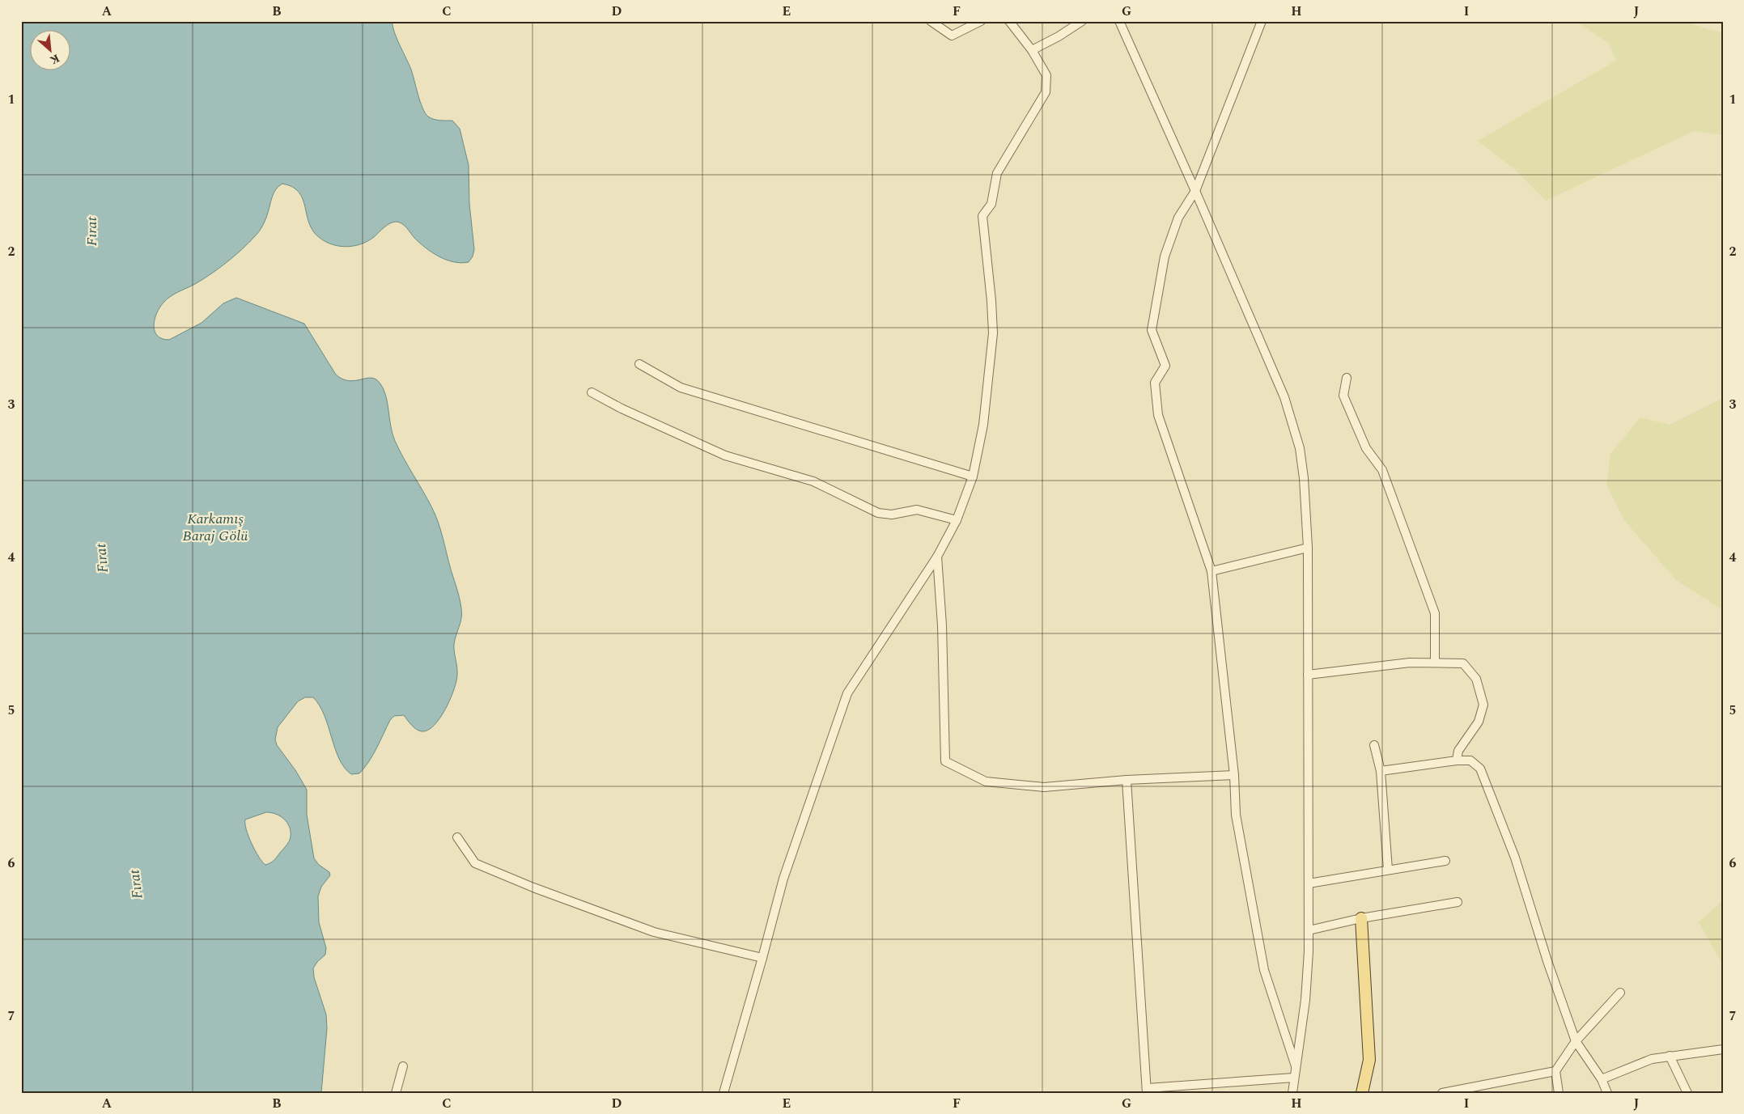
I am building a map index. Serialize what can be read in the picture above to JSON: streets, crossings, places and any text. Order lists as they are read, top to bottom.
{
  "water": ["Fırat", "Karkamış Baraj Gölü"],
  "north": "bottom right",
  "grid": {
    "columns": [
      "A",
      "B",
      "C",
      "D",
      "E",
      "F",
      "G",
      "H",
      "I",
      "J"
    ],
    "rows": [
      "1",
      "2",
      "3",
      "4",
      "5",
      "6",
      "7"
    ]
  }
}
